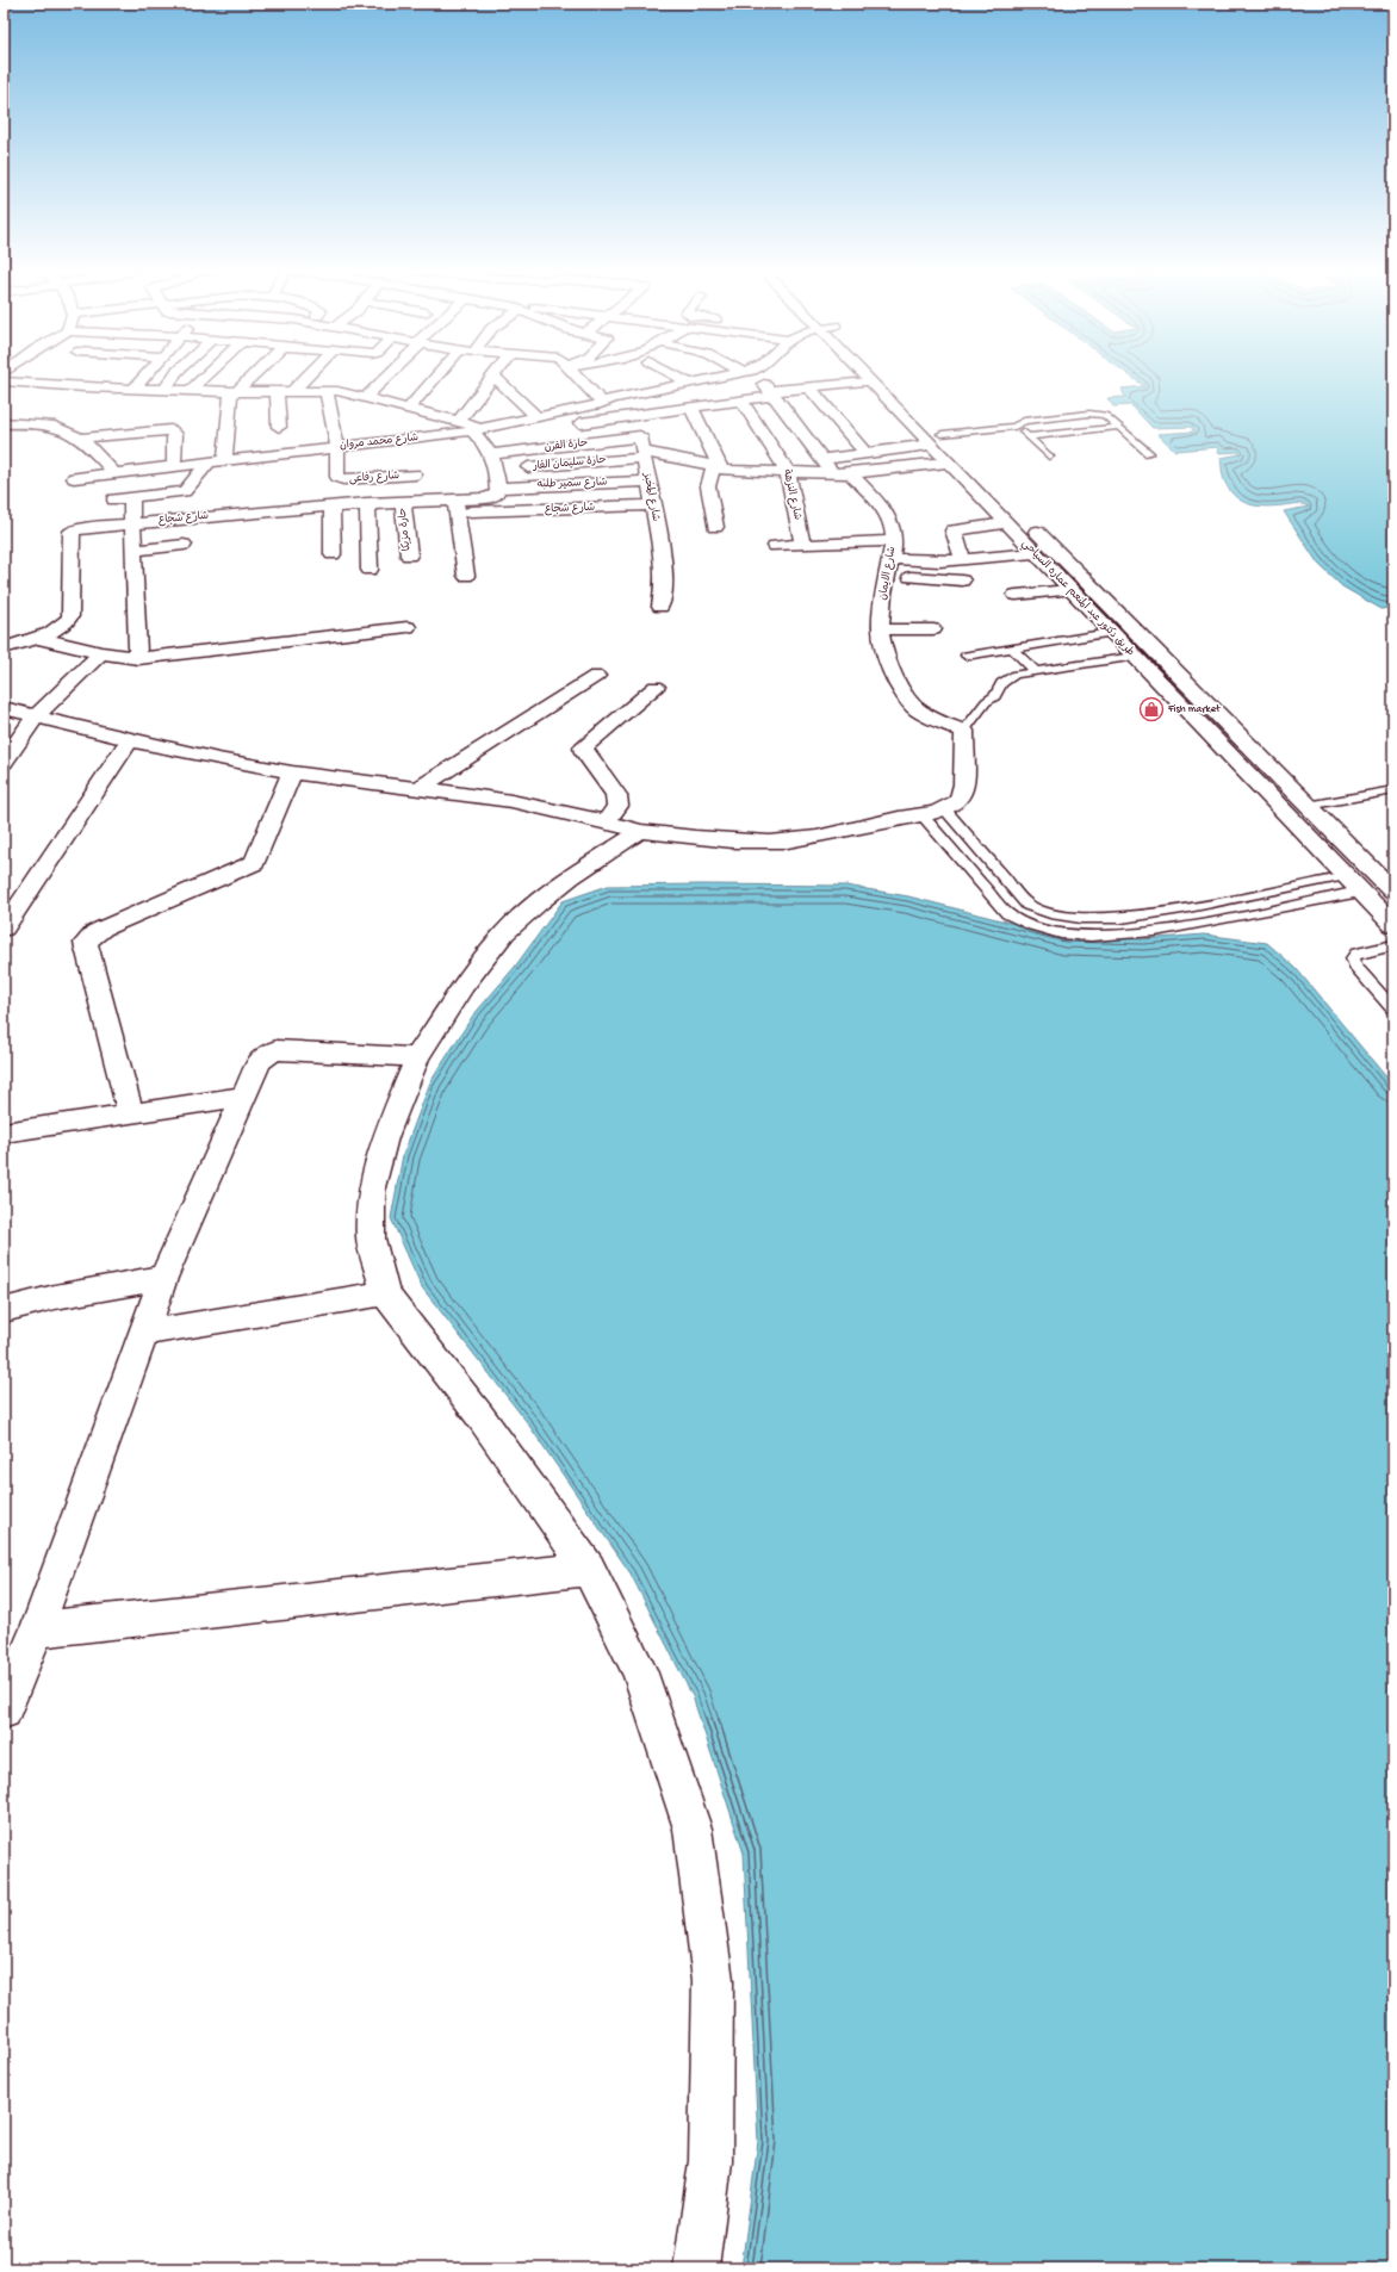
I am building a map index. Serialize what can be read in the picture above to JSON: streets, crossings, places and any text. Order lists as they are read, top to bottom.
{
  "streets": {
    "street": [
      "شارع محمد مروان",
      "حارة الفرن",
      "حارة سليمان الفار",
      "شارع رفاعى",
      "شارع سمير طلبه",
      "شارع النزهة",
      "شارع المخبز",
      "شارع شجاع",
      "حارة مزيكا",
      "شارع الايمان",
      "طريق دكتور عبد المنعم عماره السياحي"
    ]
  },
  "crossings": [
    ["شارع محمد مروان", "شارع رفاعى"],
    ["شارع محمد مروان", "شارع المخبز"],
    ["شارع محمد مروان", "حارة مزيكا"],
    ["حارة الفرن", "حارة سليمان الفار"],
    ["حارة الفرن", "شارع المخبز"],
    ["حارة سليمان الفار", "شارع المخبز"],
    ["شارع رفاعى", "حارة مزيكا"],
    ["شارع سمير طلبه", "شارع المخبز"],
    ["شارع المخبز", "شارع شجاع"],
    ["شارع شجاع", "حارة مزيكا"]
  ],
  "places": {
    "shop": ["Fish market"]
  }
}
